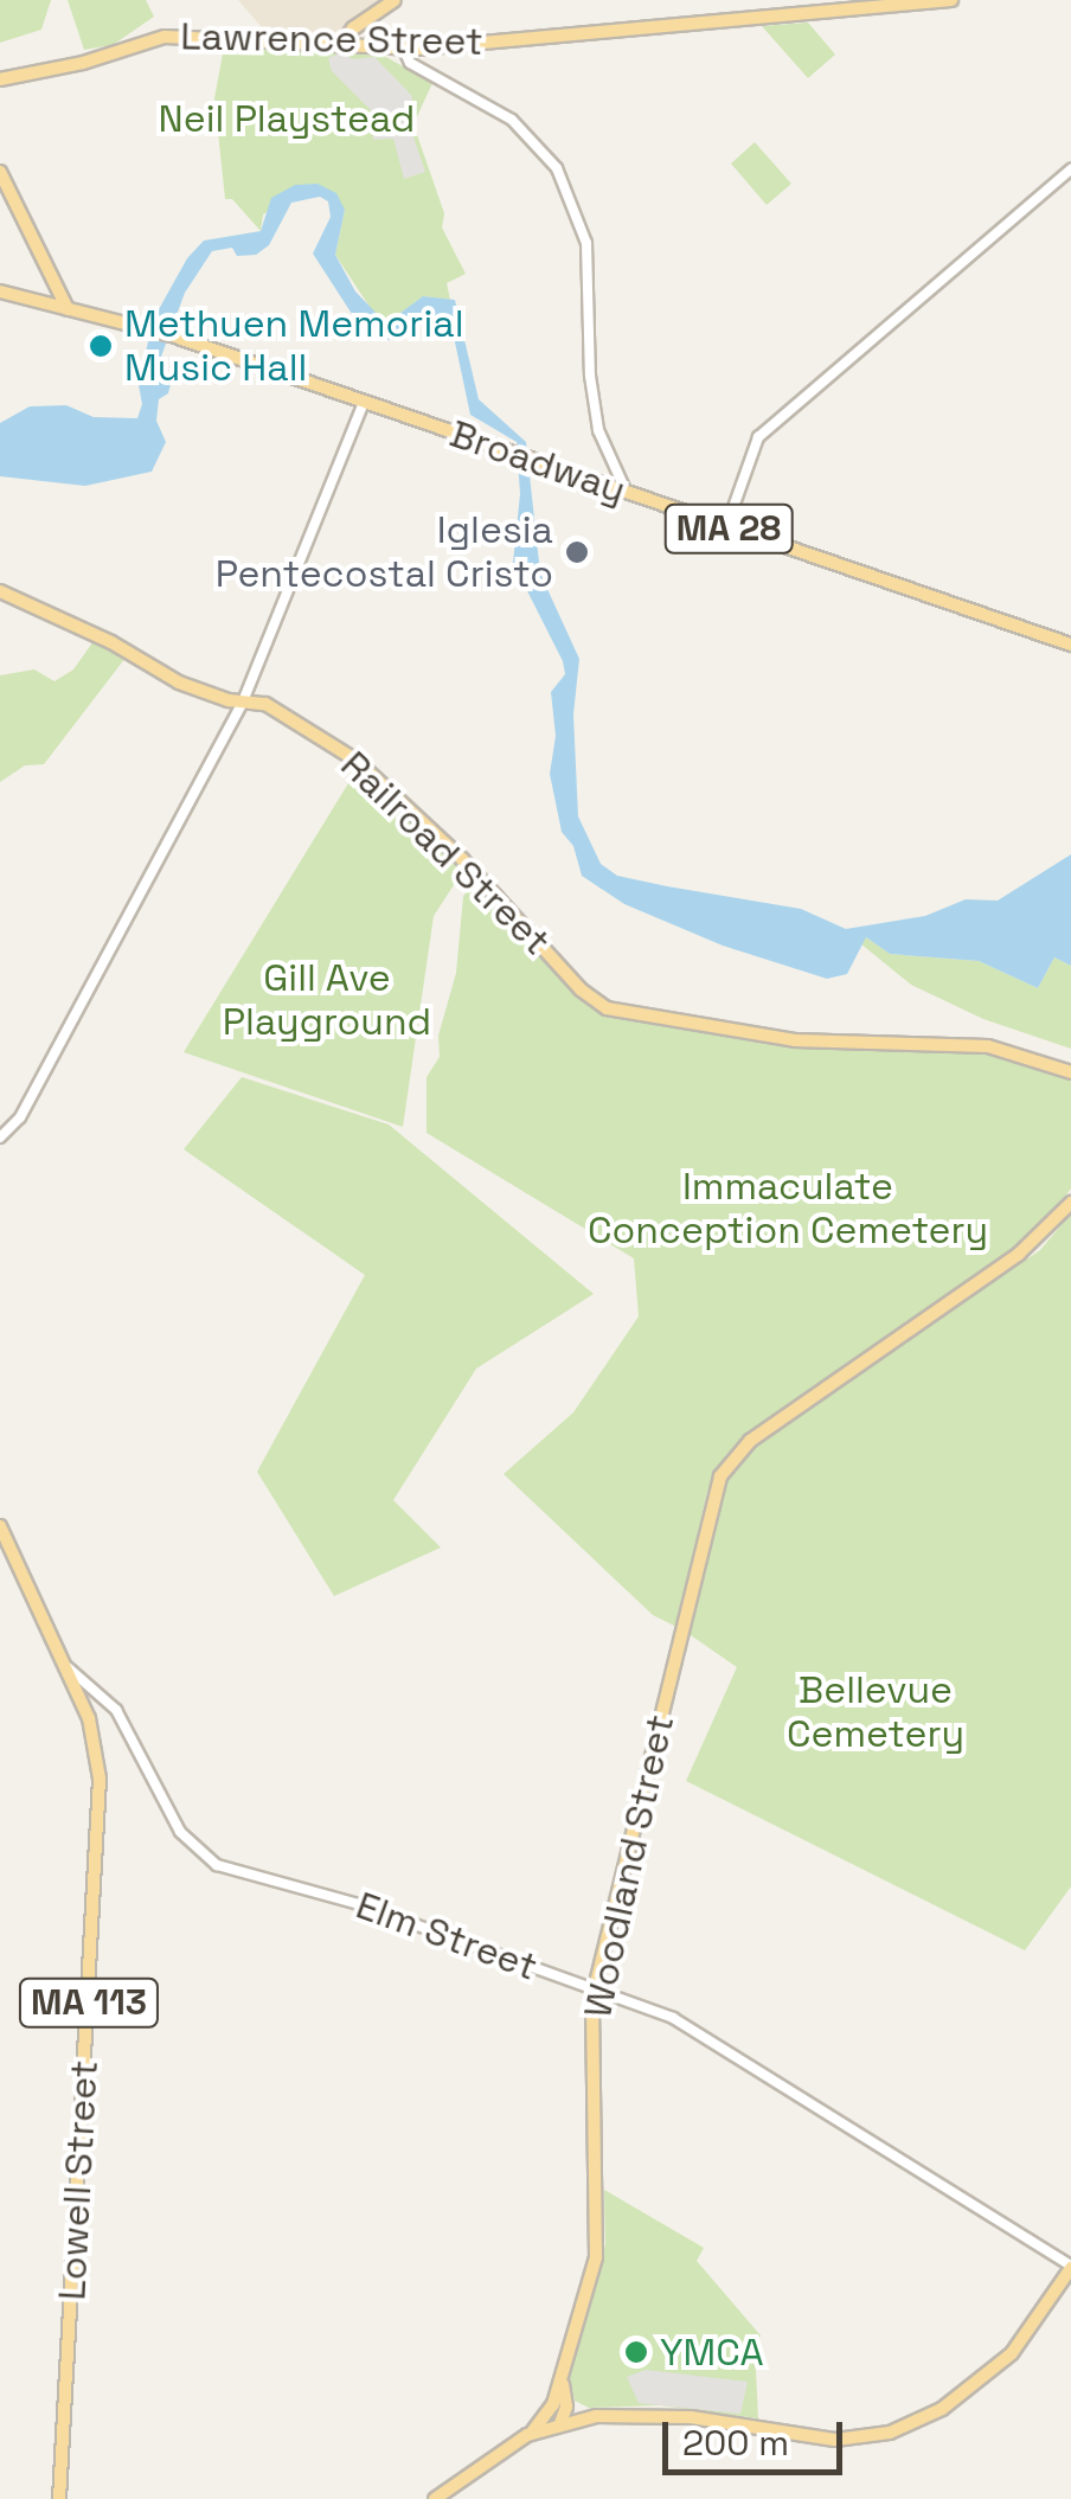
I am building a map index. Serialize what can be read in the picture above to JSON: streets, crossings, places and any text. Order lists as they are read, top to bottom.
{
  "streets": {
    "main road": [
      "Lawrence Street",
      "Broadway",
      "MA 28",
      "Railroad Street",
      "Woodland Street",
      "MA 113",
      "Lowell Street"
    ],
    "street": ["Elm Street"]
  },
  "crossings": [
    ["Woodland Street", "Elm Street"],
    ["Elm Street", "Lowell Street"]
  ],
  "parks": [
    "Neil Playstead",
    "Gill Ave Playground",
    "Immaculate Conception Cemetery",
    "Bellevue Cemetery"
  ],
  "places": ["Methuen Memorial Music Hall", "Iglesia Pentecostal Cristo", "YMCA"],
  "scale_bar": "200 m"
}
